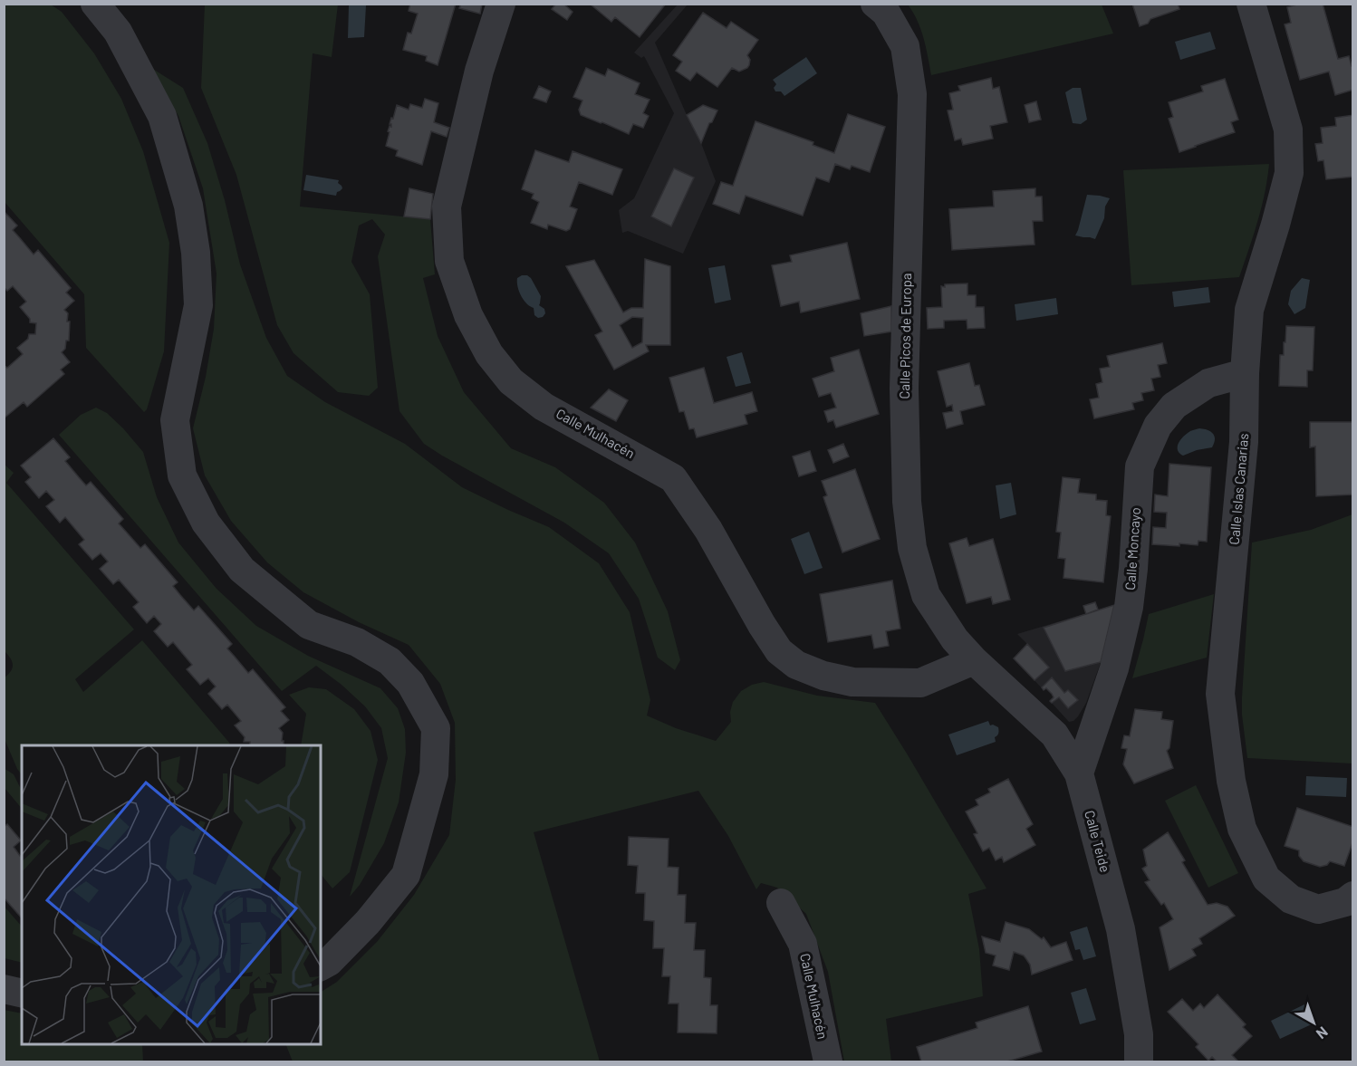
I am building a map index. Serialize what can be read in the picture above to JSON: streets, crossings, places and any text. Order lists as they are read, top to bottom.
{
  "streets": {
    "street": [
      "Calle Picos de Europa",
      "Calle Mulhacén",
      "Calle Islas Canarias",
      "Calle Moncayo",
      "Calle Teide"
    ]
  },
  "crossings": [
    ["Calle Picos de Europa", "Calle Mulhacén"],
    ["Calle Picos de Europa", "Calle Teide"],
    ["Calle Mulhacén", "Calle Teide"],
    ["Calle Islas Canarias", "Calle Moncayo"],
    ["Calle Moncayo", "Calle Teide"]
  ],
  "north": "bottom right"
}
